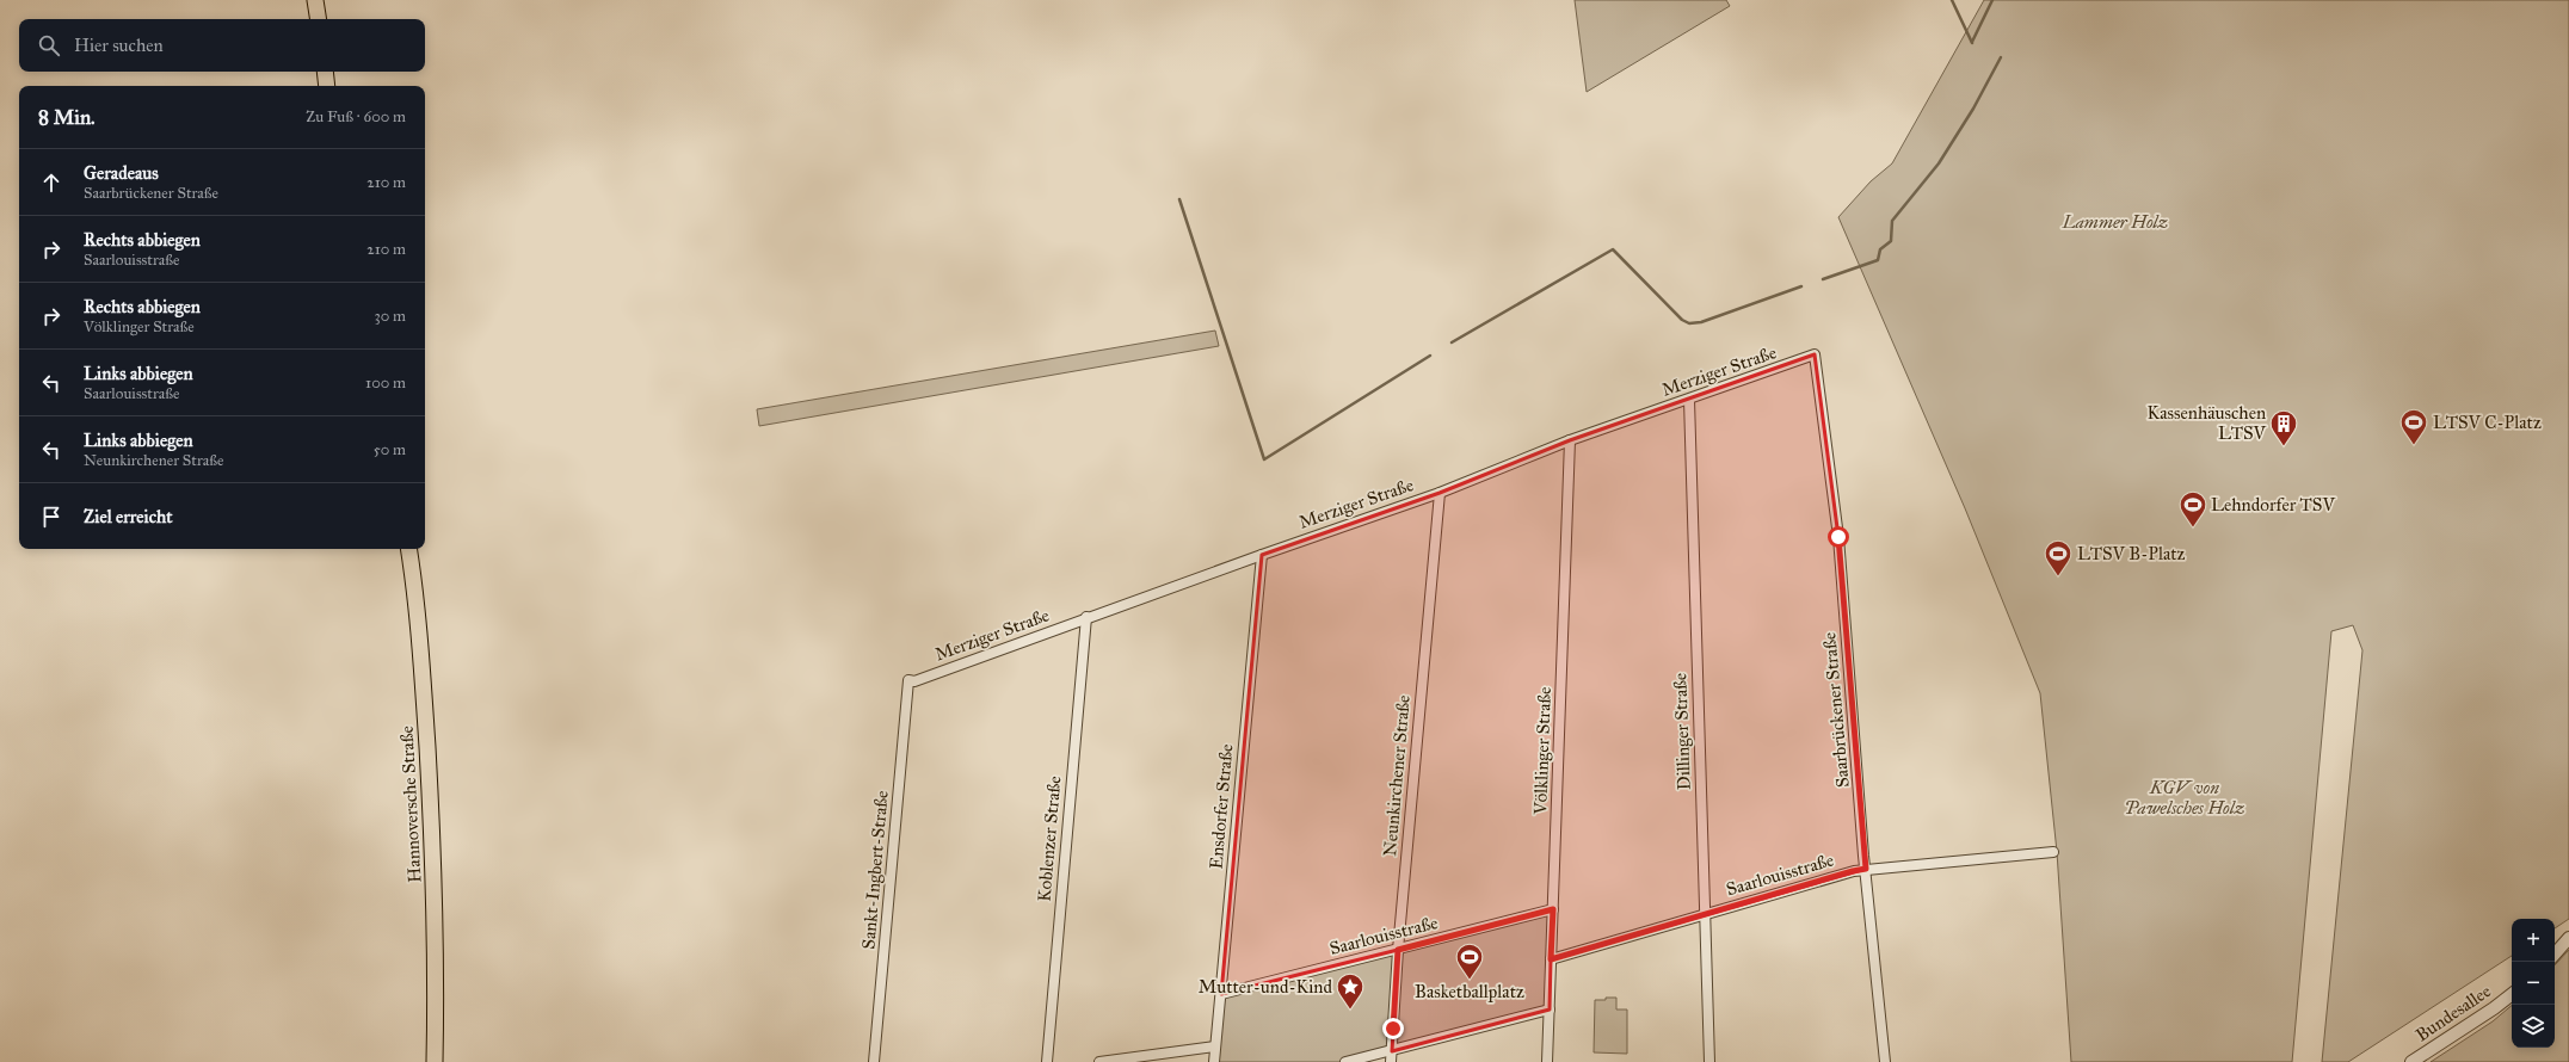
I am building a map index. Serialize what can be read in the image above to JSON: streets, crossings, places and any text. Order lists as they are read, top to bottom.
{
  "streets": {
    "main road": ["Hannoversche Straße"],
    "street": [
      "Merziger Straße",
      "Saarbrückener Straße",
      "Dillinger Straße",
      "Völklinger Straße",
      "Neunkirchener Straße",
      "Ensdorfer Straße",
      "Koblenzer Straße",
      "Sankt-Ingbert-Straße",
      "Saarlouisstraße",
      "Bundesallee"
    ]
  },
  "crossings": [
    ["Merziger Straße", "Saarbrückener Straße"],
    ["Merziger Straße", "Dillinger Straße"],
    ["Merziger Straße", "Völklinger Straße"],
    ["Merziger Straße", "Neunkirchener Straße"],
    ["Merziger Straße", "Ensdorfer Straße"],
    ["Merziger Straße", "Koblenzer Straße"],
    ["Merziger Straße", "Sankt-Ingbert-Straße"],
    ["Saarbrückener Straße", "Saarlouisstraße"],
    ["Dillinger Straße", "Saarlouisstraße"],
    ["Völklinger Straße", "Saarlouisstraße"],
    ["Neunkirchener Straße", "Saarlouisstraße"],
    ["Ensdorfer Straße", "Saarlouisstraße"]
  ],
  "parks": ["Lammer Holz", "KGV von Pawelsches Holz"],
  "places": {
    "sports": [
      "LTSV C-Platz",
      "Lehndorfer TSV",
      "LTSV B-Platz",
      "Basketballplatz"
    ],
    "building": ["Kassenhäuschen LTSV"],
    "place": ["Mutter-und-Kind"]
  },
  "page": {
    "search": "Hier suchen",
    "heading": ["8 Min.", "Zu Fuß · 600 m"],
    "list": [
      ["Geradeaus", "Saarbrückener Straße", "210 m"],
      ["Rechts abbiegen", "Saarlouisstraße", "210 m"],
      ["Rechts abbiegen", "Völklinger Straße", "30 m"],
      ["Links abbiegen", "Saarlouisstraße", "100 m"],
      ["Links abbiegen", "Neunkirchener Straße", "50 m"],
      "Ziel erreicht"
    ],
    "map_buttons": ["+", "−"]
  }
}
